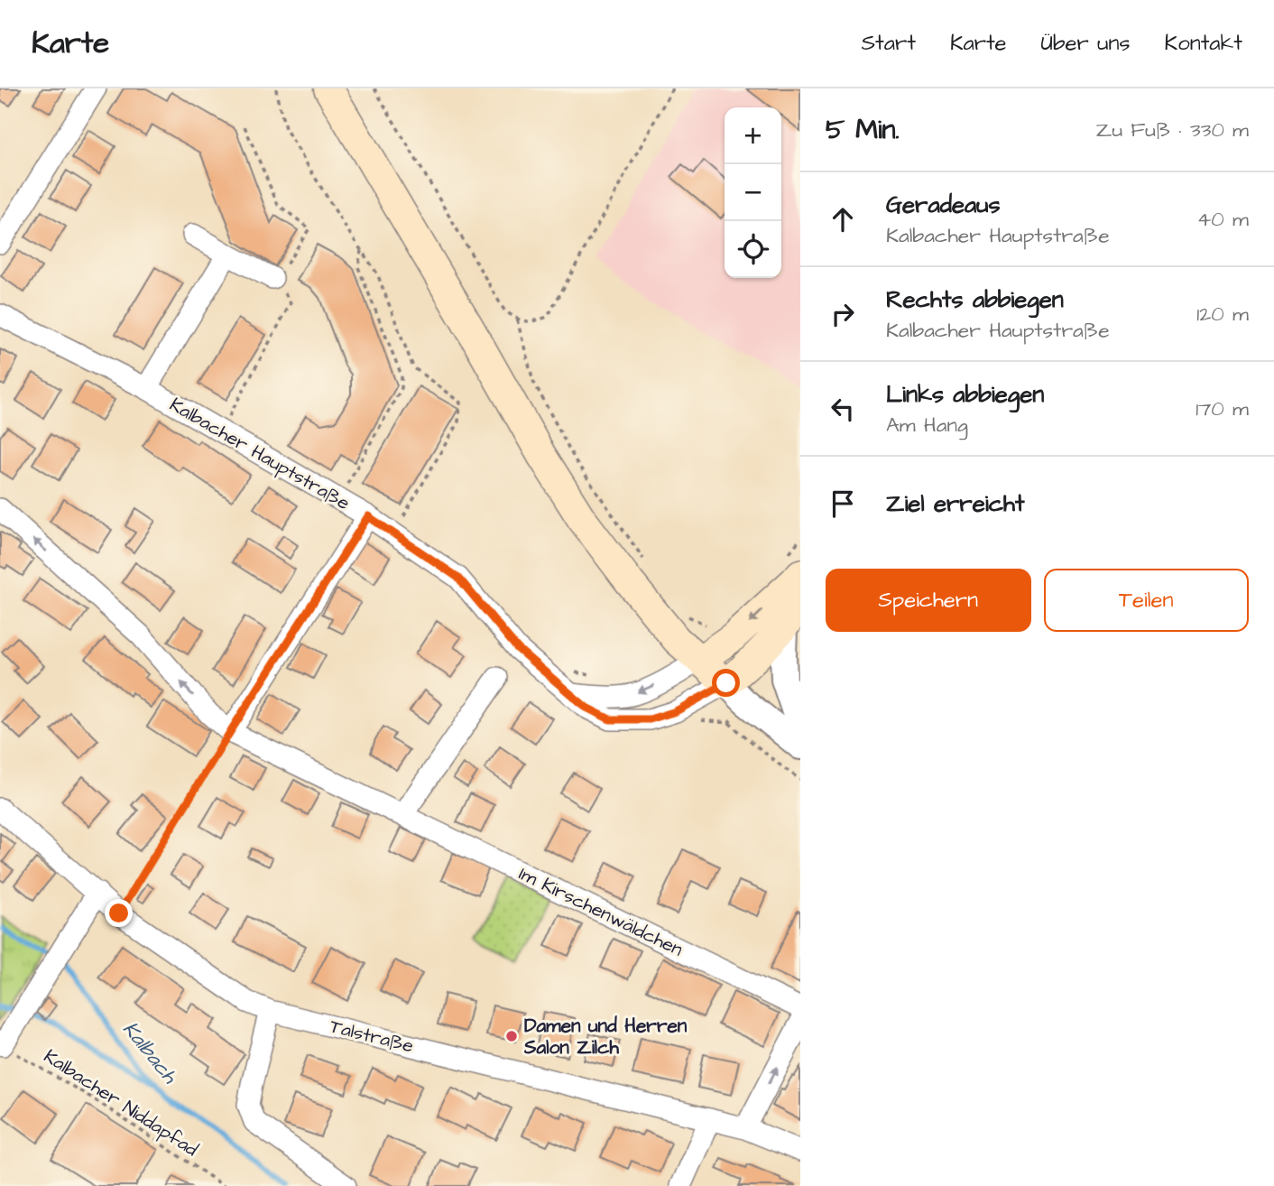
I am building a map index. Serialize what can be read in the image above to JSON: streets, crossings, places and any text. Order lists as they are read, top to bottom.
{
  "streets": {
    "street": ["Kalbacher Hauptstraße", "Im Kirschenwäldchen", "Talstraße"],
    "path": ["Kalbacher Niddapfad"]
  },
  "water": ["Kalbach"],
  "places": ["Damen und Herren Salon Zilch"],
  "page": {
    "header": "Karte",
    "nav": [
      "Start",
      "Karte",
      "Über uns",
      "Kontakt"
    ],
    "heading": ["5 Min.", "Zu Fuß · 330 m"],
    "map_buttons": ["+", "−"],
    "list": [
      ["Geradeaus", "Kalbacher Hauptstraße", "40 m"],
      ["Rechts abbiegen", "Kalbacher Hauptstraße", "120 m"],
      ["Links abbiegen", "Am Hang", "170 m"],
      "Ziel erreicht"
    ],
    "buttons": ["Speichern", "Teilen"]
  }
}
